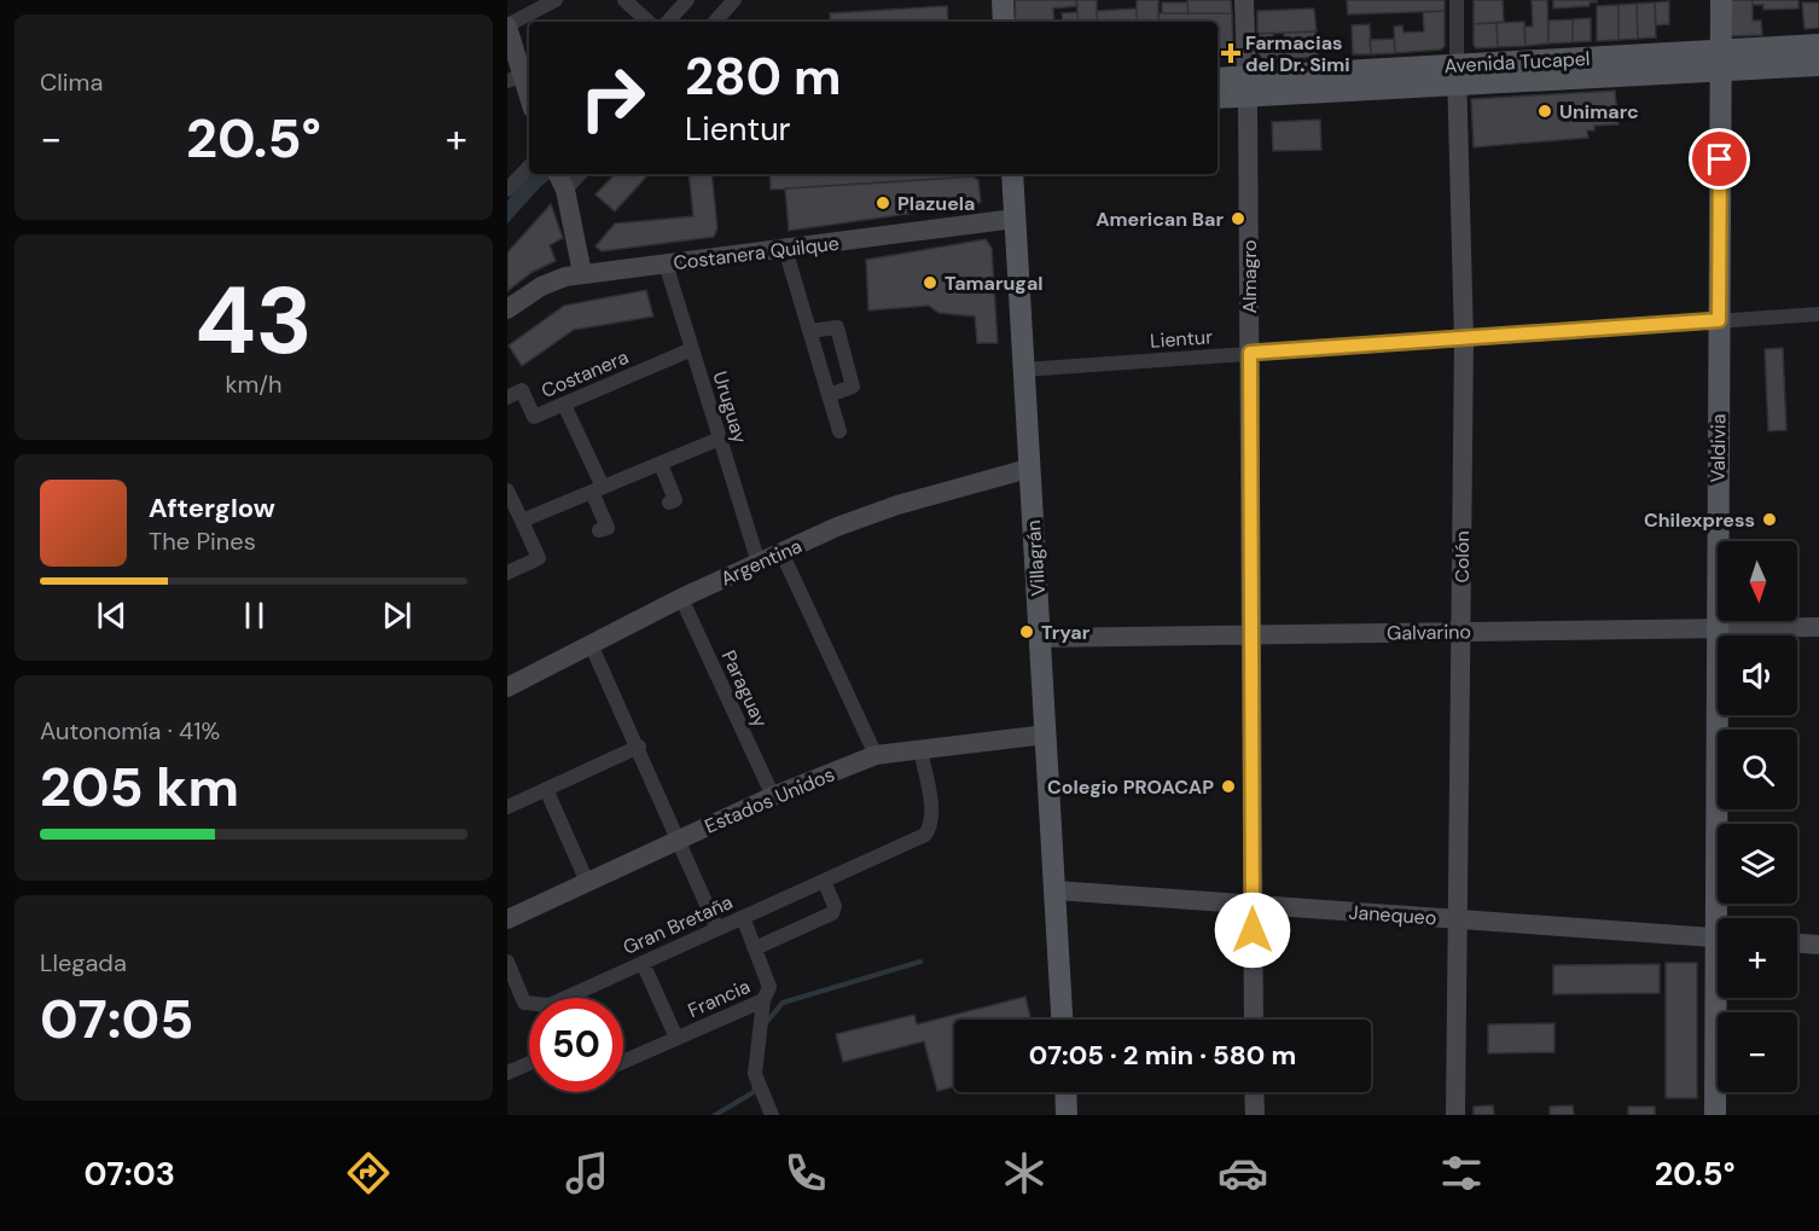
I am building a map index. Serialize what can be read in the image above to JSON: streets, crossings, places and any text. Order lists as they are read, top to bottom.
{
  "streets": {
    "main road": ["Avenida Tucapel", "Valdivia", "Villagrán"],
    "street": [
      "Costanera Quilque",
      "Almagro",
      "Lientur",
      "Costanera",
      "Uruguay",
      "Colón",
      "Argentina",
      "Galvarino",
      "Paraguay",
      "Estados Unidos",
      "Janequeo",
      "Gran Bretaña",
      "Francia"
    ]
  },
  "crossings": [
    ["Avenida Tucapel", "Almagro"],
    ["Avenida Tucapel", "Valdivia"],
    ["Avenida Tucapel", "Colón"],
    ["Costanera Quilque", "Uruguay"],
    ["Costanera Quilque", "Villagrán"],
    ["Almagro", "Lientur"],
    ["Almagro", "Galvarino"],
    ["Almagro", "Janequeo"],
    ["Lientur", "Valdivia"],
    ["Lientur", "Colón"],
    ["Lientur", "Villagrán"],
    ["Costanera", "Uruguay"],
    ["Uruguay", "Argentina"],
    ["Valdivia", "Galvarino"],
    ["Colón", "Galvarino"],
    ["Colón", "Janequeo"],
    ["Villagrán", "Argentina"],
    ["Villagrán", "Galvarino"],
    ["Villagrán", "Estados Unidos"],
    ["Villagrán", "Janequeo"],
    ["Argentina", "Paraguay"],
    ["Paraguay", "Estados Unidos"],
    ["Estados Unidos", "Gran Bretaña"],
    ["Gran Bretaña", "Francia"]
  ],
  "places": {
    "health": ["Farmacias del Dr. Simi"],
    "other": [
      "Unimarc",
      "Plazuela",
      "American Bar",
      "Tamarugal",
      "Chilexpress",
      "Tryar",
      "Colegio PROACAP"
    ]
  },
  "north": "bottom",
  "page": {
    "tile": [
      "Clima",
      ["43", "km/h"],
      ["Autonomía · 41%", "205 km"],
      ["Llegada", "07:05"]
    ],
    "turn": ["280 m", "Lientur"],
    "heat": ["−", "20.5°", "+"],
    "song": ["Afterglow", "The Pines"],
    "map_buttons": ["+", "−"],
    "limit": "50",
    "trip": "07:05 · 2 min · 580 m",
    "tabs": ["07:03", "20.5°"]
  }
}
